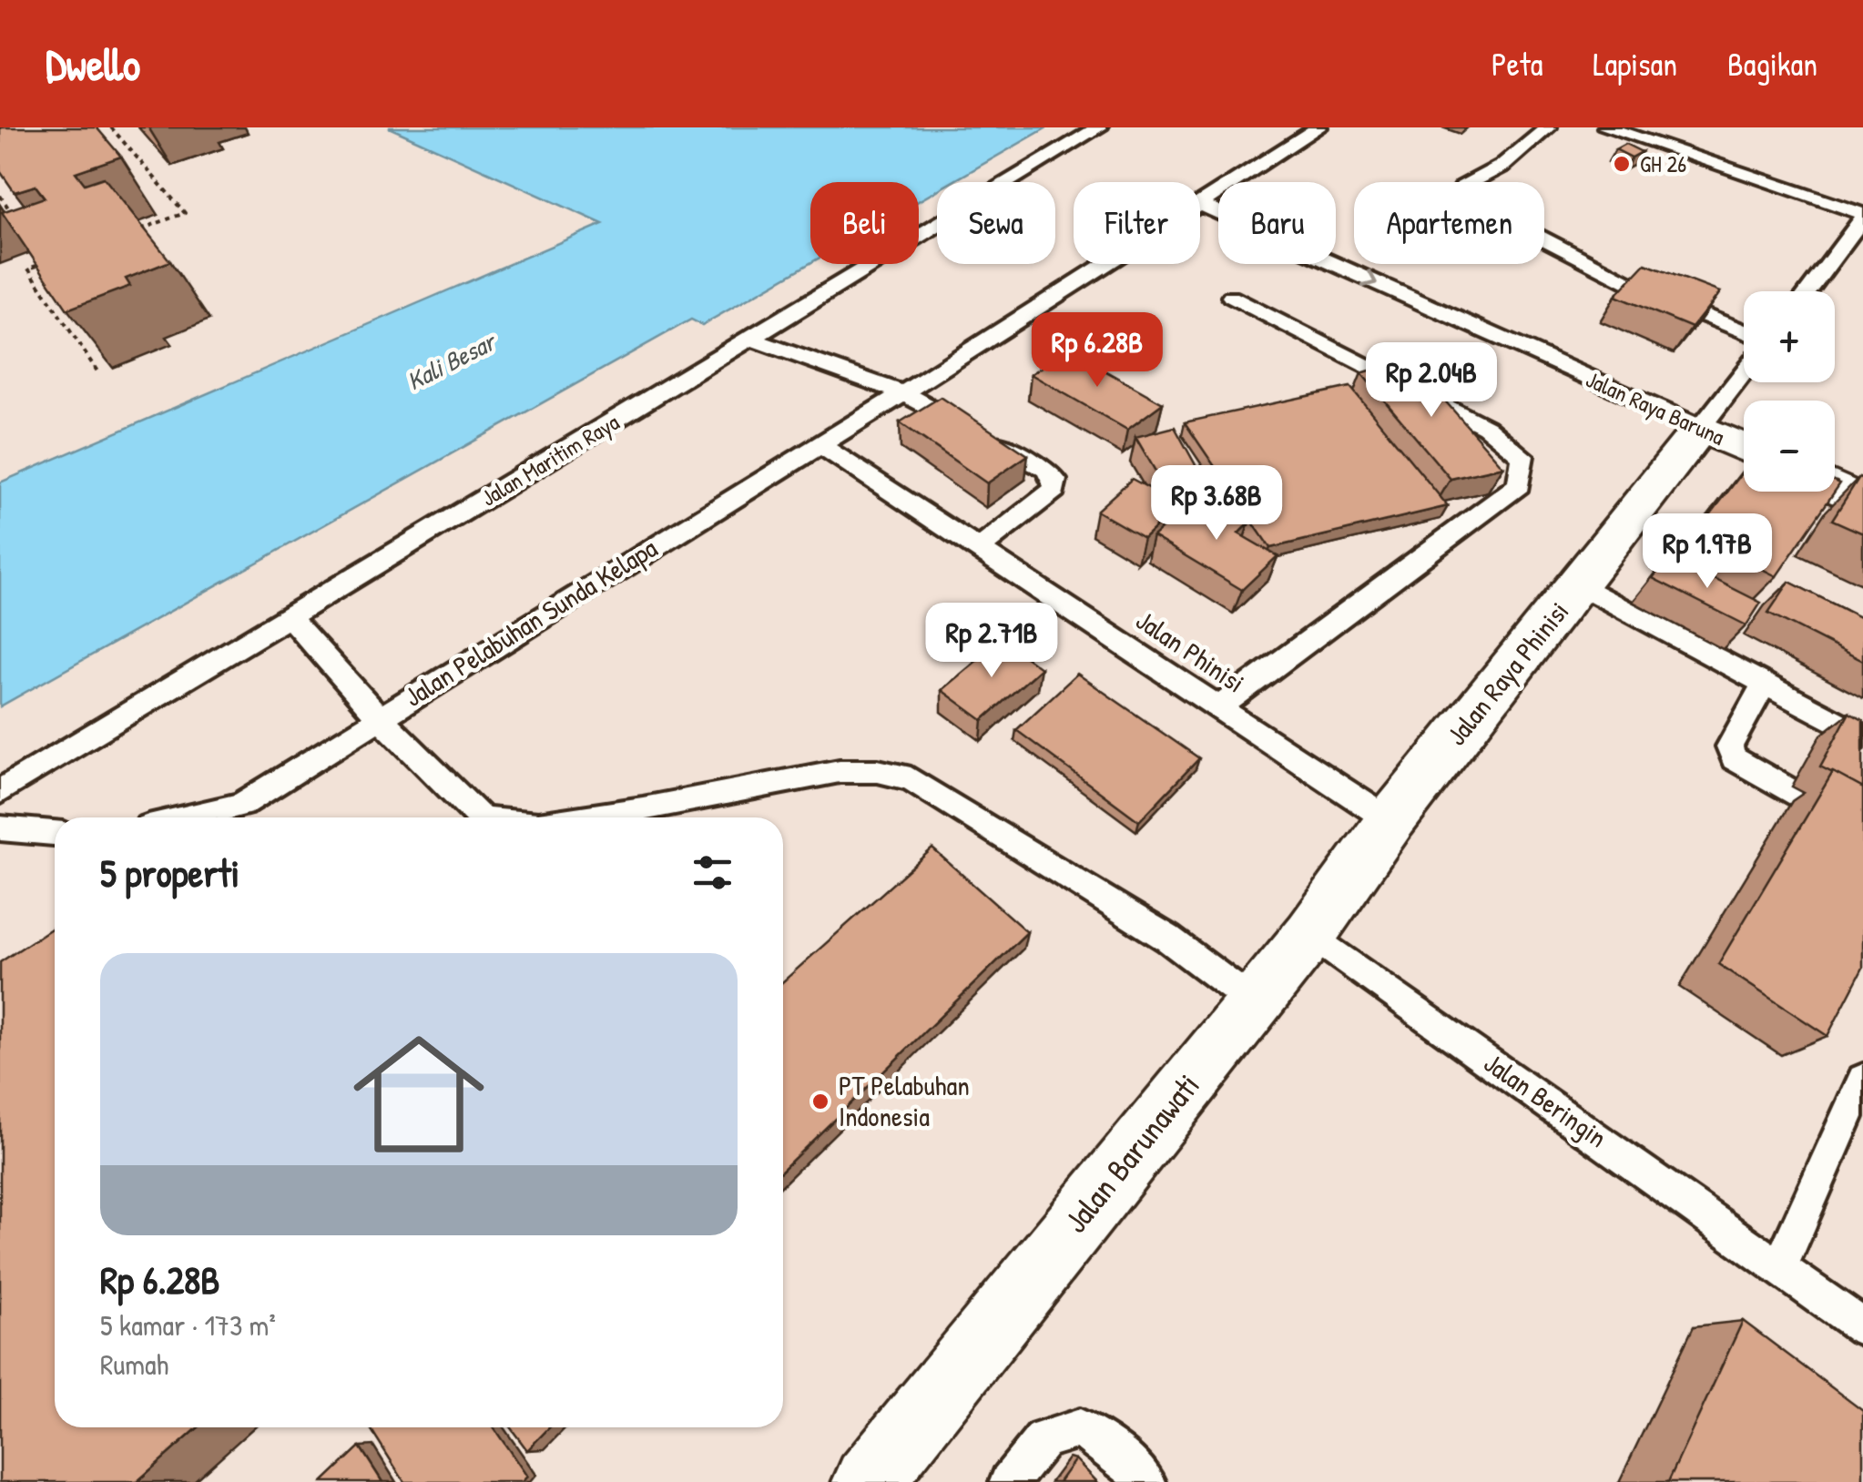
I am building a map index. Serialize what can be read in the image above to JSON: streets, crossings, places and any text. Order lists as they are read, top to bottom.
{
  "streets": {
    "street": ["Jalan Raya Baruna", "Jalan Raya Phinisi", "Jalan Barunawati"],
    "lane": [
      "Jalan Maritim Raya",
      "Jalan Pelabuhan Sunda Kelapa",
      "Jalan Phinisi",
      "Jalan Beringin"
    ]
  },
  "crossings": [
    ["Jalan Raya Baruna", "Jalan Pelabuhan Sunda Kelapa"],
    ["Jalan Raya Baruna", "Jalan Raya Phinisi"],
    ["Jalan Pelabuhan Sunda Kelapa", "Jalan Phinisi"],
    ["Jalan Phinisi", "Jalan Raya Phinisi"],
    ["Jalan Phinisi", "Jalan Barunawati"],
    ["Jalan Raya Phinisi", "Jalan Barunawati"],
    ["Jalan Beringin", "Jalan Barunawati"]
  ],
  "water": ["Kali Besar"],
  "places": ["GH 26", "PT Pelabuhan Indonesia"],
  "page": {
    "header": "Dwello",
    "nav": ["Peta", "Lapisan", "Bagikan"],
    "chip": [
      "Beli",
      "Sewa",
      "Filter",
      "Baru",
      "Apartemen"
    ],
    "map_buttons": ["+", "−"],
    "price": [
      "Rp 6.28B",
      "Rp 2.04B",
      "Rp 3.68B",
      "Rp 1.97B",
      "Rp 2.71B"
    ],
    "heading": "5 properti",
    "list": [
      {
        "name": "Rp 6.28B",
        "note": "5 kamar · 173 m² · Rumah"
      }
    ]
  }
}
